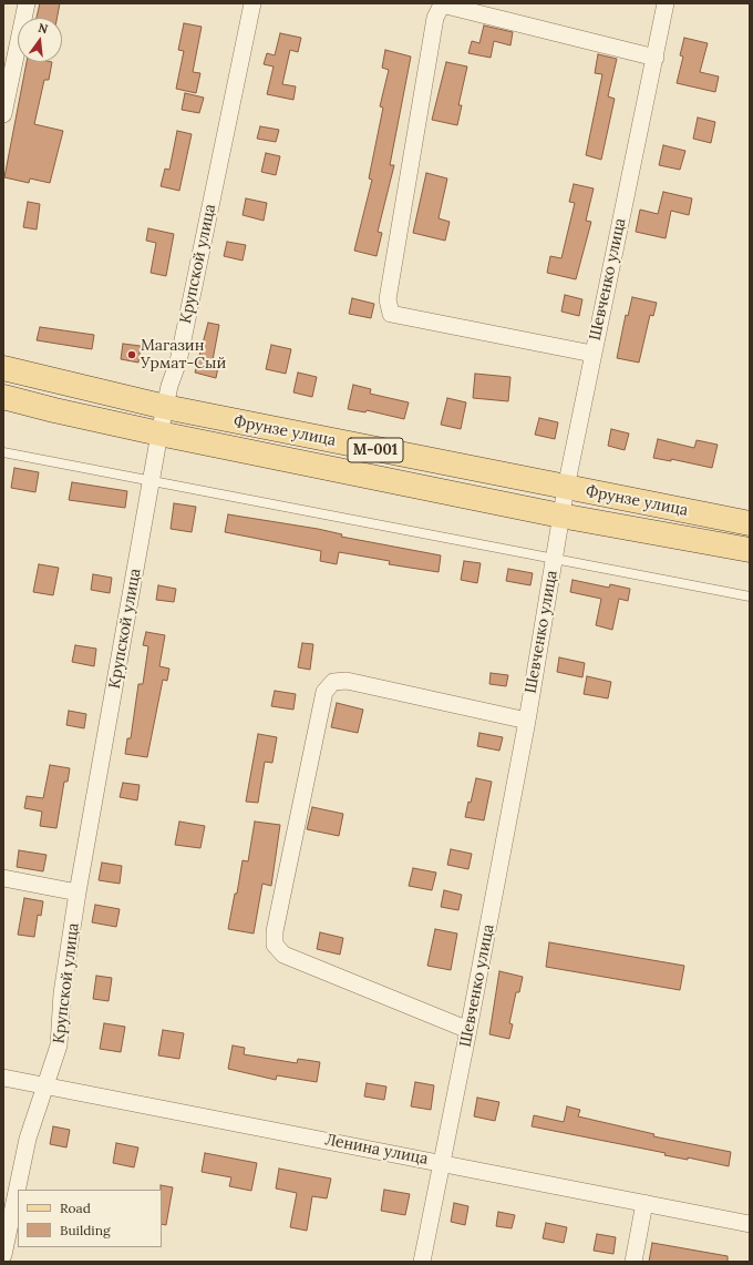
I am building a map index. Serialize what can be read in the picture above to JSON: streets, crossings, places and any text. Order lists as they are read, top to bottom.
{
  "streets": {
    "main road": ["Фрунзе улица", "M-001"],
    "street": ["Крупской улица", "Шевченко улица", "Ленина улица"]
  },
  "crossings": [
    ["Крупской улица", "Фрунзе улица"],
    ["Крупской улица", "Ленина улица"],
    ["Шевченко улица", "Фрунзе улица"],
    ["Шевченко улица", "Ленина улица"]
  ],
  "places": ["Магазин Урмат-Сый"],
  "legend": ["Road", "Building"],
  "north": "top"
}
